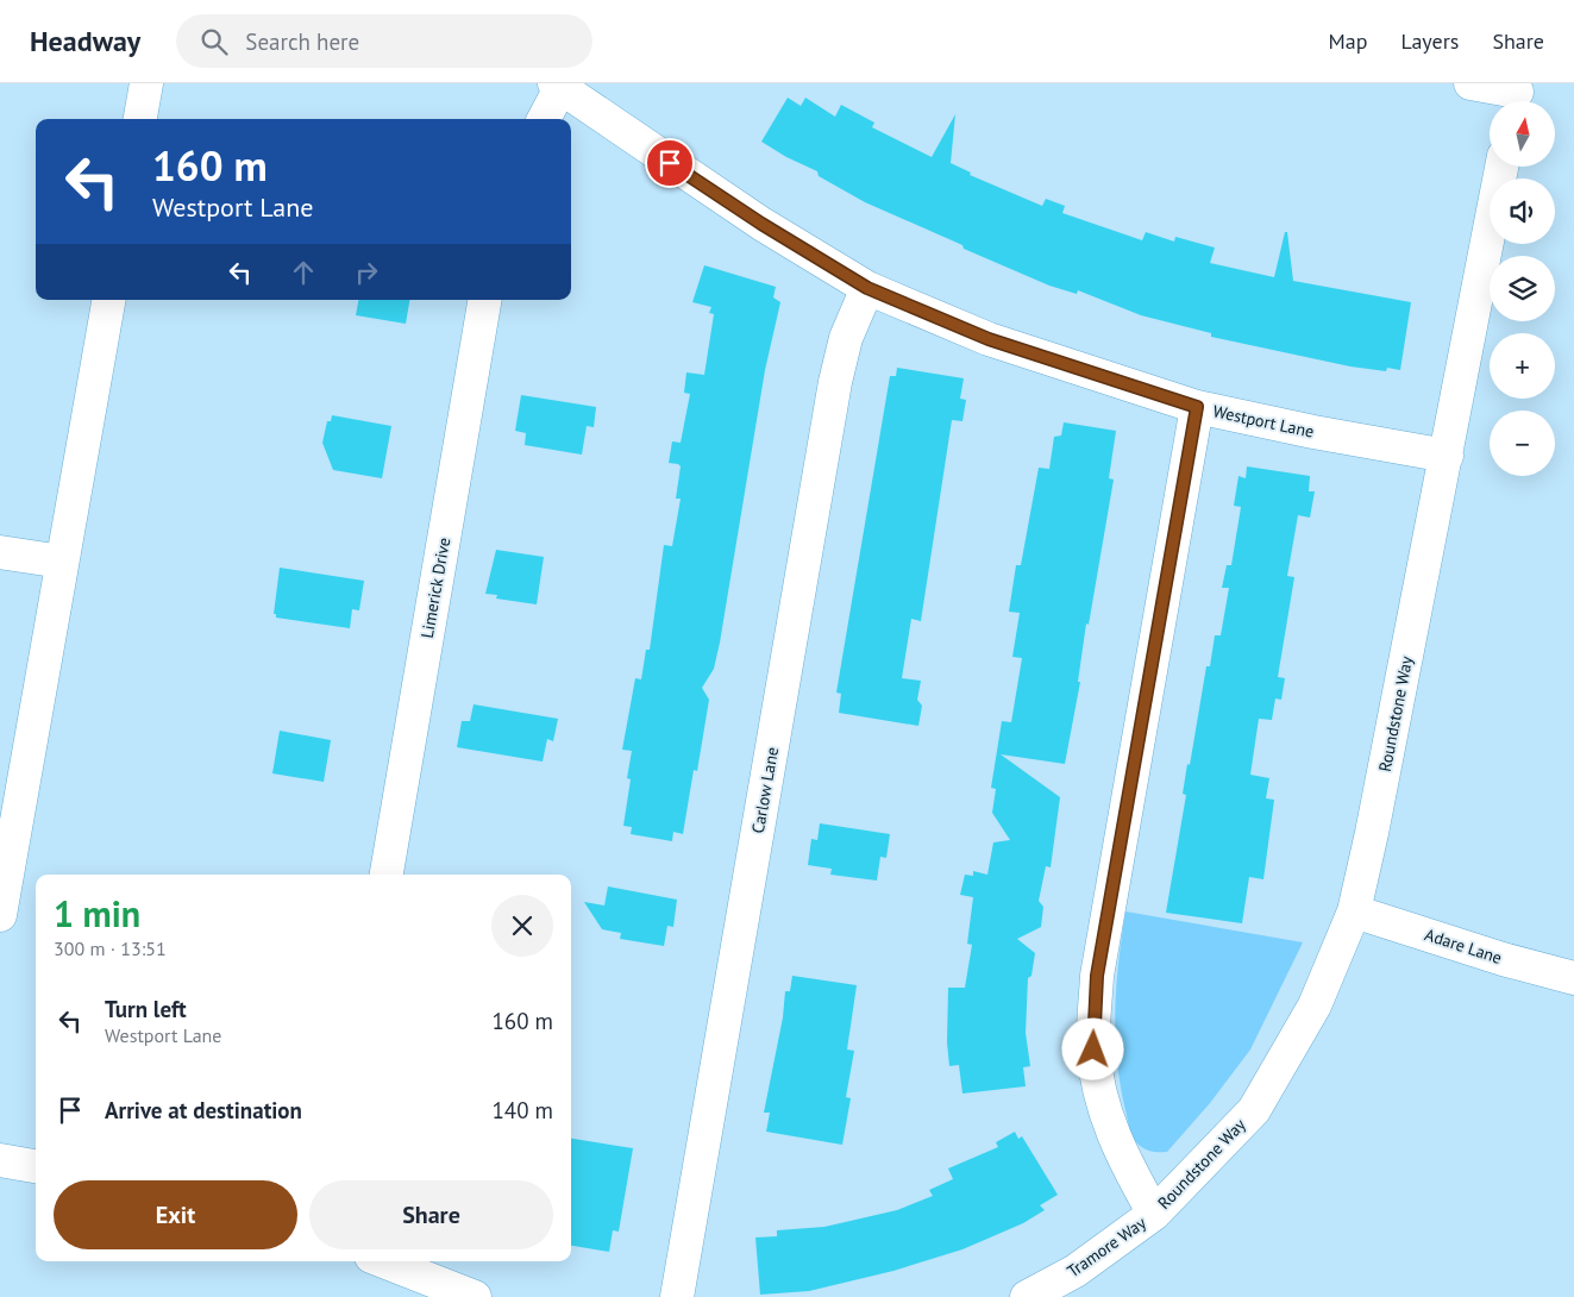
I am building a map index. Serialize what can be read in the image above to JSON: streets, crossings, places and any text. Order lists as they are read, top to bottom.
{
  "streets": {
    "street": [
      "Westport Lane",
      "Limerick Drive",
      "Roundstone Way",
      "Carlow Lane",
      "Adare Lane",
      "Tramore Way"
    ]
  },
  "crossings": [
    ["Westport Lane", "Roundstone Way"],
    ["Westport Lane", "Carlow Lane"],
    ["Roundstone Way", "Adare Lane"],
    ["Roundstone Way", "Tramore Way"]
  ],
  "north": "top",
  "page": {
    "header": "Headway",
    "search": "Search here",
    "nav": ["Map", "Layers", "Share"],
    "map_buttons": ["+", "−"],
    "turn": ["160 m", "Westport Lane"],
    "heading": ["1 min", "300 m · 13:51"],
    "list": [
      {
        "name": "Turn left",
        "note": "Westport Lane",
        "value": "160 m"
      },
      {
        "name": "Arrive at destination",
        "value": "140 m"
      }
    ],
    "buttons": ["Exit", "Share"]
  }
}
